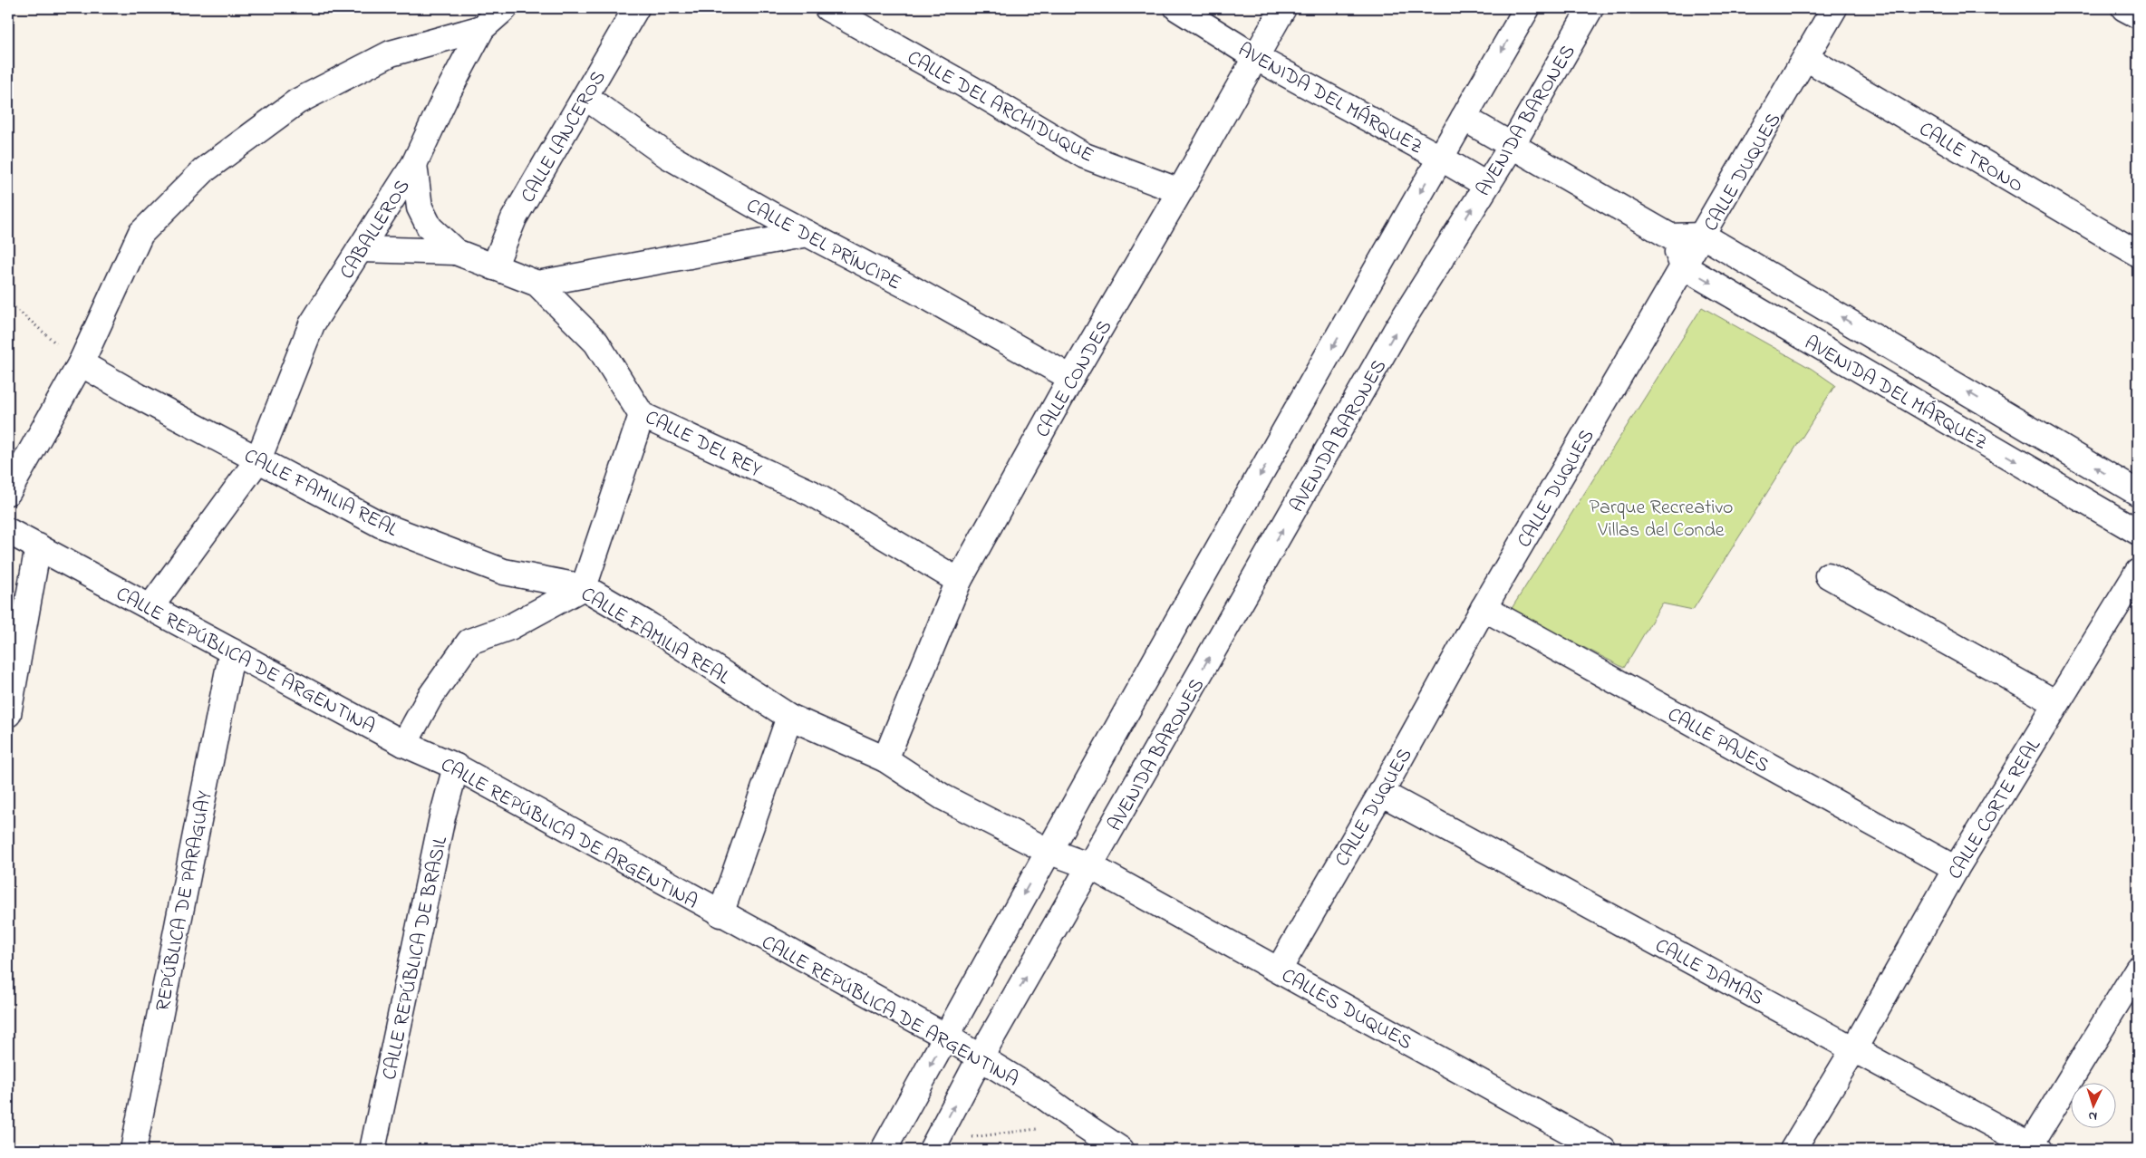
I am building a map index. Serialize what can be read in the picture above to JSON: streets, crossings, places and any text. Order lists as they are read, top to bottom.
{
  "streets": {
    "street": [
      "AVENIDA DEL MÁRQUEZ",
      "CALLE DEL ARCHIDUQUE",
      "AVENIDA BARONES",
      "CALLE LANCEROS",
      "CALLE TRONO",
      "CALLE DUQUES",
      "CABALLEROS",
      "CALLE DEL PRÍNCIPE",
      "CALLE CONDES",
      "CALLE DEL REY",
      "CALLE FAMILIA REAL",
      "CALLE REPÚBLICA DE ARGENTINA",
      "CALLE PAJES",
      "CALLE CORTE REAL",
      "REPÚBLICA DE PARAGUAY",
      "CALLE REPÚBLICA DE BRASIL",
      "CALLE DAMAS",
      "CALLES DUQUES"
    ]
  },
  "crossings": [
    ["AVENIDA DEL MÁRQUEZ", "AVENIDA BARONES"],
    ["AVENIDA DEL MÁRQUEZ", "CALLE DUQUES"],
    ["AVENIDA DEL MÁRQUEZ", "CALLE CONDES"],
    ["CALLE DEL ARCHIDUQUE", "CALLE CONDES"],
    ["AVENIDA BARONES", "CALLE REPÚBLICA DE ARGENTINA"],
    ["AVENIDA BARONES", "CALLES DUQUES"],
    ["CALLE LANCEROS", "CALLE DEL PRÍNCIPE"],
    ["CALLE LANCEROS", "CALLE DEL REY"],
    ["CALLE TRONO", "CALLE DUQUES"],
    ["CALLE DUQUES", "CALLE PAJES"],
    ["CALLE DUQUES", "CALLE DAMAS"],
    ["CALLE DUQUES", "CALLES DUQUES"],
    ["CABALLEROS", "CALLE DEL REY"],
    ["CABALLEROS", "CALLE FAMILIA REAL"],
    ["CABALLEROS", "CALLE REPÚBLICA DE ARGENTINA"],
    ["CALLE DEL PRÍNCIPE", "CALLE CONDES"],
    ["CALLE CONDES", "CALLE DEL REY"],
    ["CALLE CONDES", "CALLE FAMILIA REAL"],
    ["CALLE FAMILIA REAL", "CALLES DUQUES"],
    ["CALLE REPÚBLICA DE ARGENTINA", "REPÚBLICA DE PARAGUAY"],
    ["CALLE REPÚBLICA DE ARGENTINA", "CALLE REPÚBLICA DE BRASIL"],
    ["CALLE PAJES", "CALLE CORTE REAL"],
    ["CALLE CORTE REAL", "CALLE DAMAS"]
  ],
  "parks": ["Parque Recreativo Villas del Conde"],
  "north": "bottom"
}
